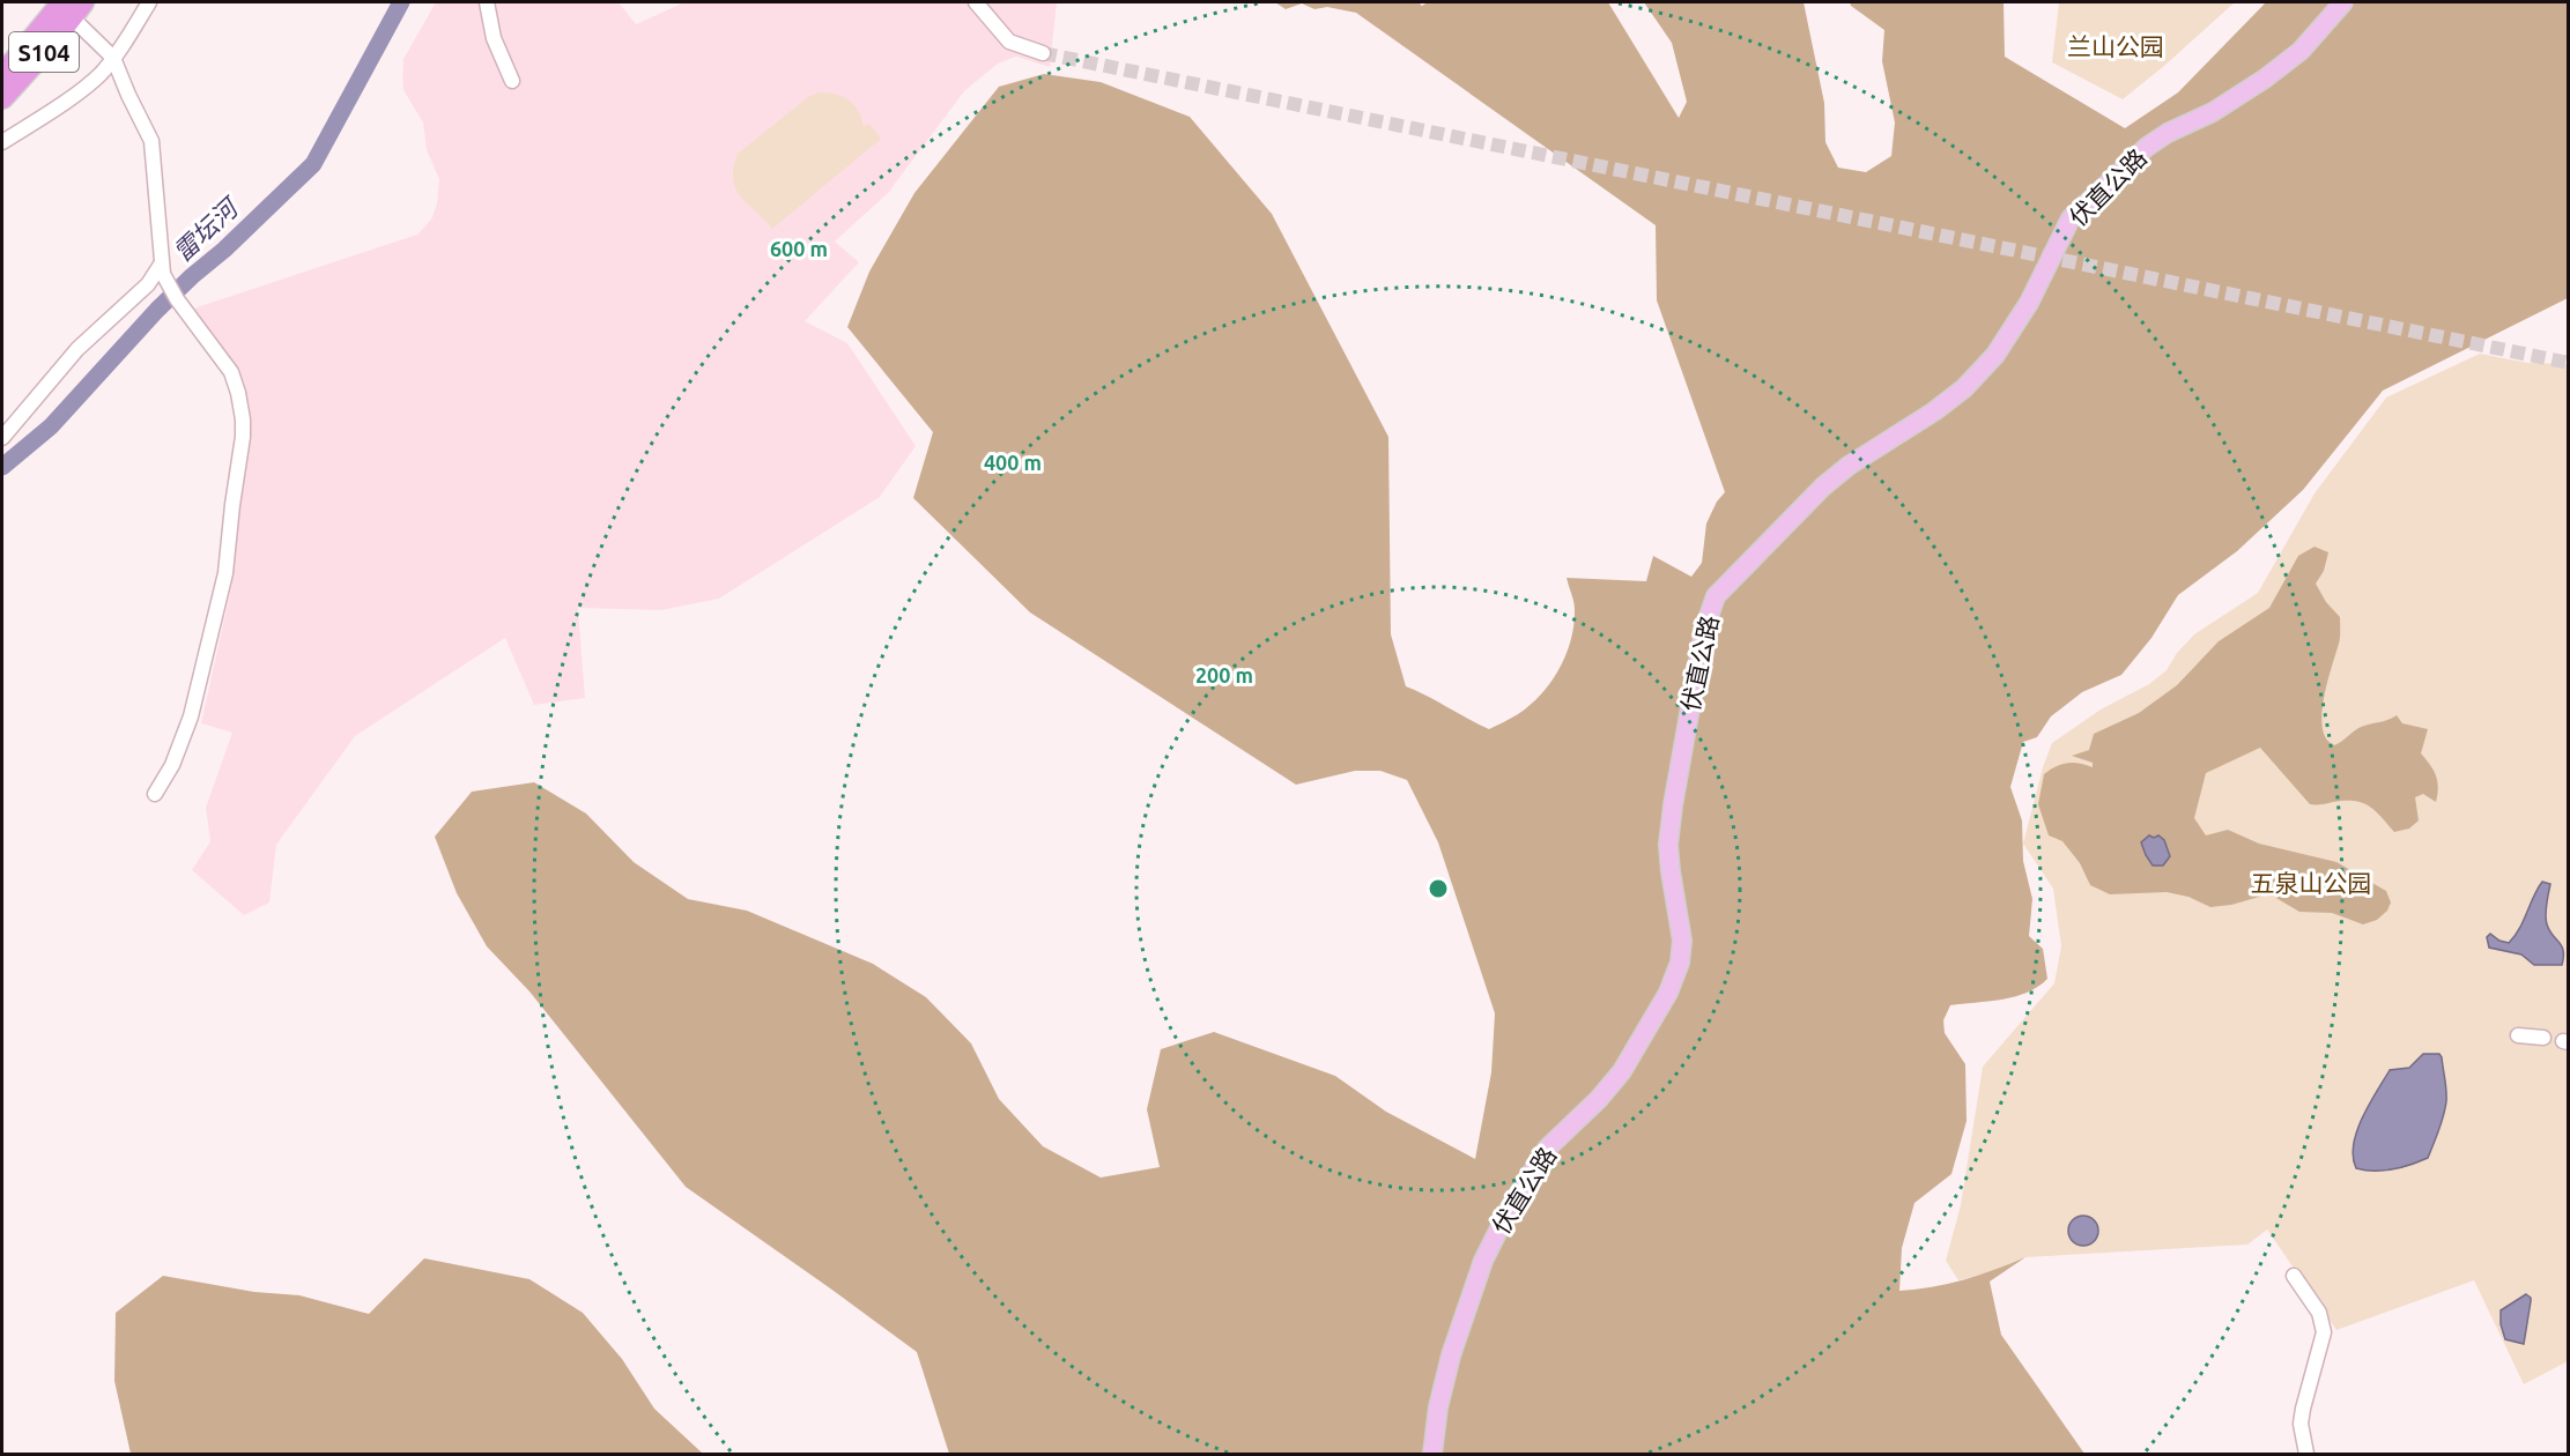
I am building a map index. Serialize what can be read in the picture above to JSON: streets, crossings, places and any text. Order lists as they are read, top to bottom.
{
  "streets": {
    "highway": ["S104"],
    "main road": ["伏直公路"]
  },
  "water": ["雷坛河"],
  "parks": ["兰山公园", "五泉山公园"],
  "rings": ["600 m", "400 m", "200 m"]
}
